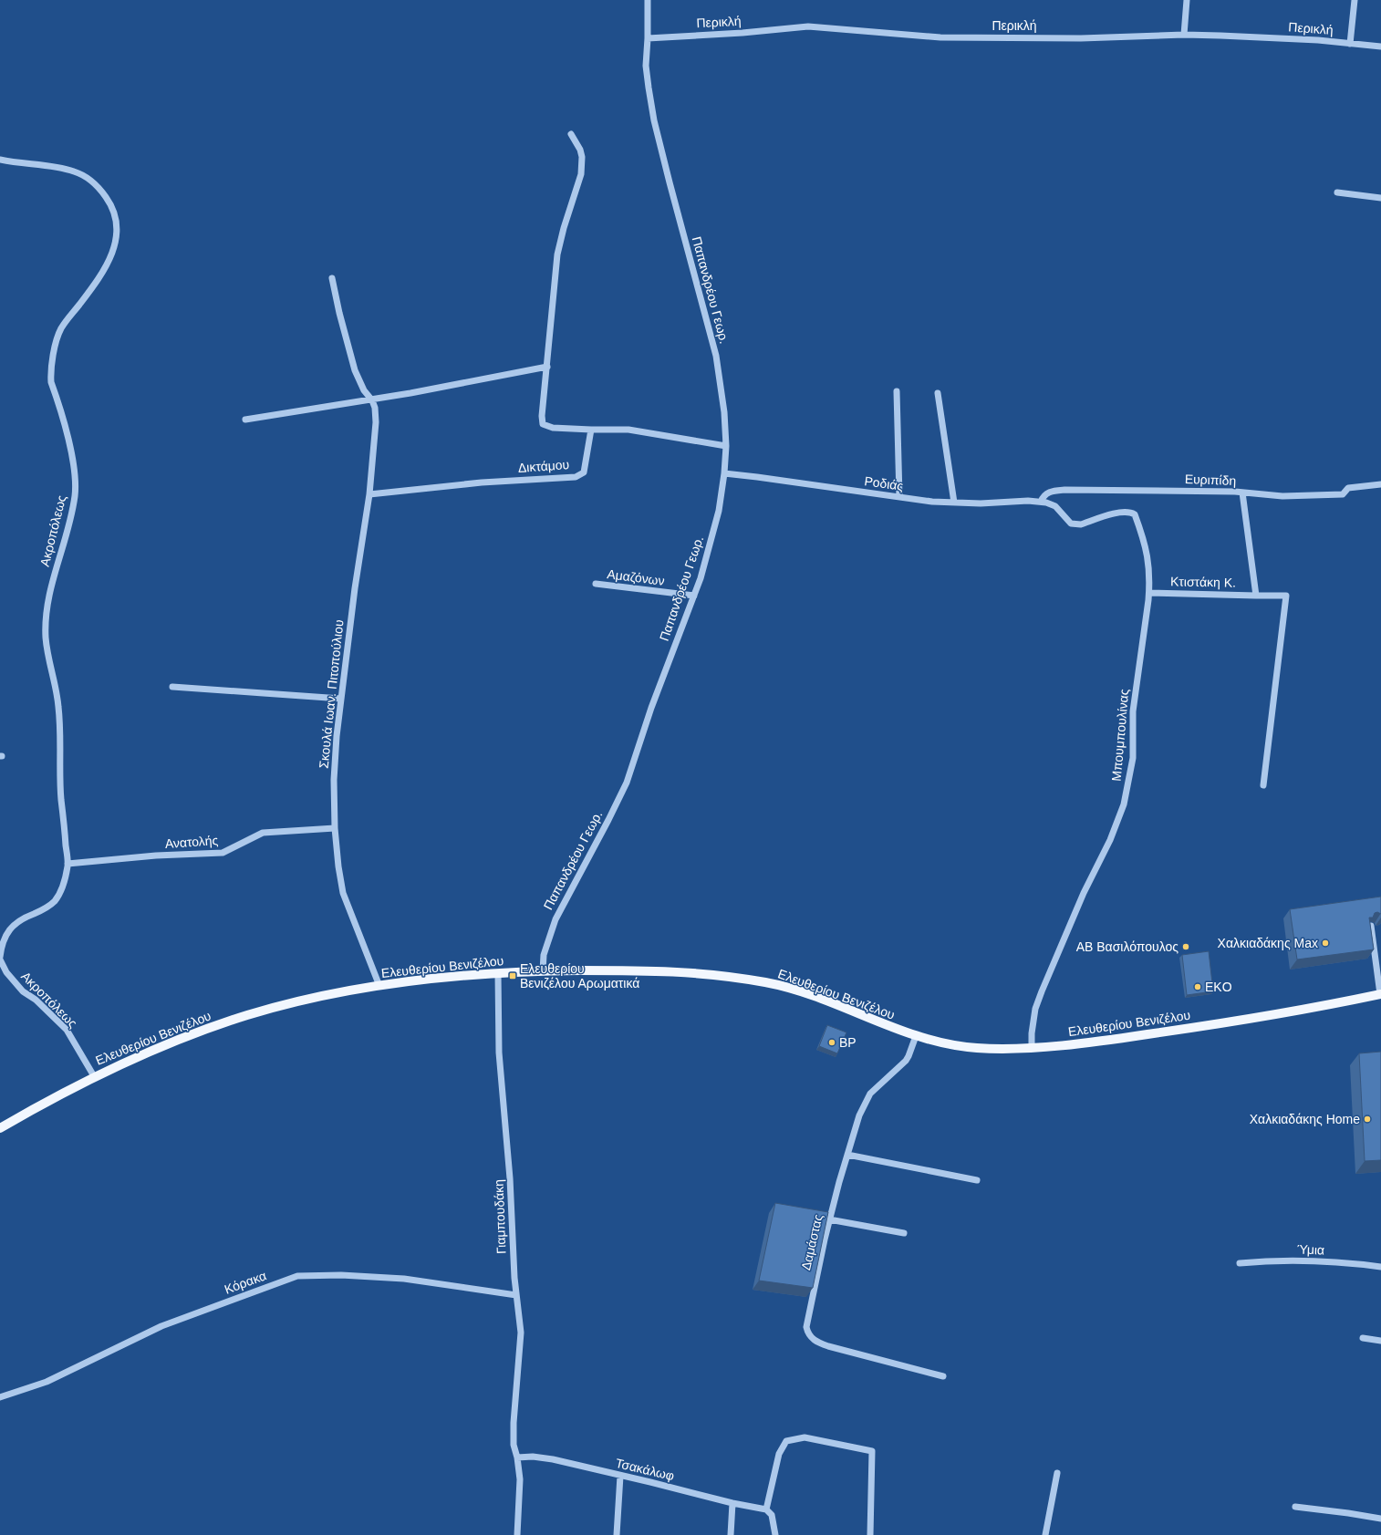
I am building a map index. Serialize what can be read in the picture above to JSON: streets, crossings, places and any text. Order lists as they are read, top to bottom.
{
  "streets": {
    "main road": ["Ελευθερίου Βενιζέλου"],
    "street": [
      "Περικλή",
      "Παπανδρέου Γεωρ.",
      "Δικτάμου",
      "Ευριπίδη",
      "Ροδιάς",
      "Ακροπόλεως",
      "Αμαζόνων",
      "Κτιστάκη Κ.",
      "Σκουλά Ιωαν. Πιτοπούλιου",
      "Μπουμπουλίνας",
      "Ανατολής",
      "Γιαμπουδάκη",
      "Δαμάστας",
      "Ύμια",
      "Κόρακα",
      "Τσακάλωφ"
    ]
  },
  "crossings": [
    ["Περικλή", "Παπανδρέου Γεωρ."],
    ["Παπανδρέου Γεωρ.", "Ροδιάς"],
    ["Παπανδρέου Γεωρ.", "Αμαζόνων"],
    ["Παπανδρέου Γεωρ.", "Ελευθερίου Βενιζέλου"],
    ["Δικτάμου", "Σκουλά Ιωαν. Πιτοπούλιου"],
    ["Ευριπίδη", "Ροδιάς"],
    ["Ευριπίδη", "Μπουμπουλίνας"],
    ["Ροδιάς", "Μπουμπουλίνας"],
    ["Ακροπόλεως", "Ανατολής"],
    ["Ακροπόλεως", "Ελευθερίου Βενιζέλου"],
    ["Κτιστάκη Κ.", "Μπουμπουλίνας"],
    ["Σκουλά Ιωαν. Πιτοπούλιου", "Ανατολής"],
    ["Σκουλά Ιωαν. Πιτοπούλιου", "Ελευθερίου Βενιζέλου"],
    ["Μπουμπουλίνας", "Ελευθερίου Βενιζέλου"],
    ["Ελευθερίου Βενιζέλου", "Γιαμπουδάκη"],
    ["Ελευθερίου Βενιζέλου", "Δαμάστας"],
    ["Γιαμπουδάκη", "Κόρακα"],
    ["Γιαμπουδάκη", "Τσακάλωφ"]
  ],
  "places": {
    "other": [
      "Χαλκιαδάκης Max",
      "ΑΒ Βασιλόπουλος",
      "EKO",
      "BP",
      "Χαλκιαδάκης Home"
    ],
    "transit": ["Ελευθερίου Βενιζέλου Αρωματικά"]
  }
}
